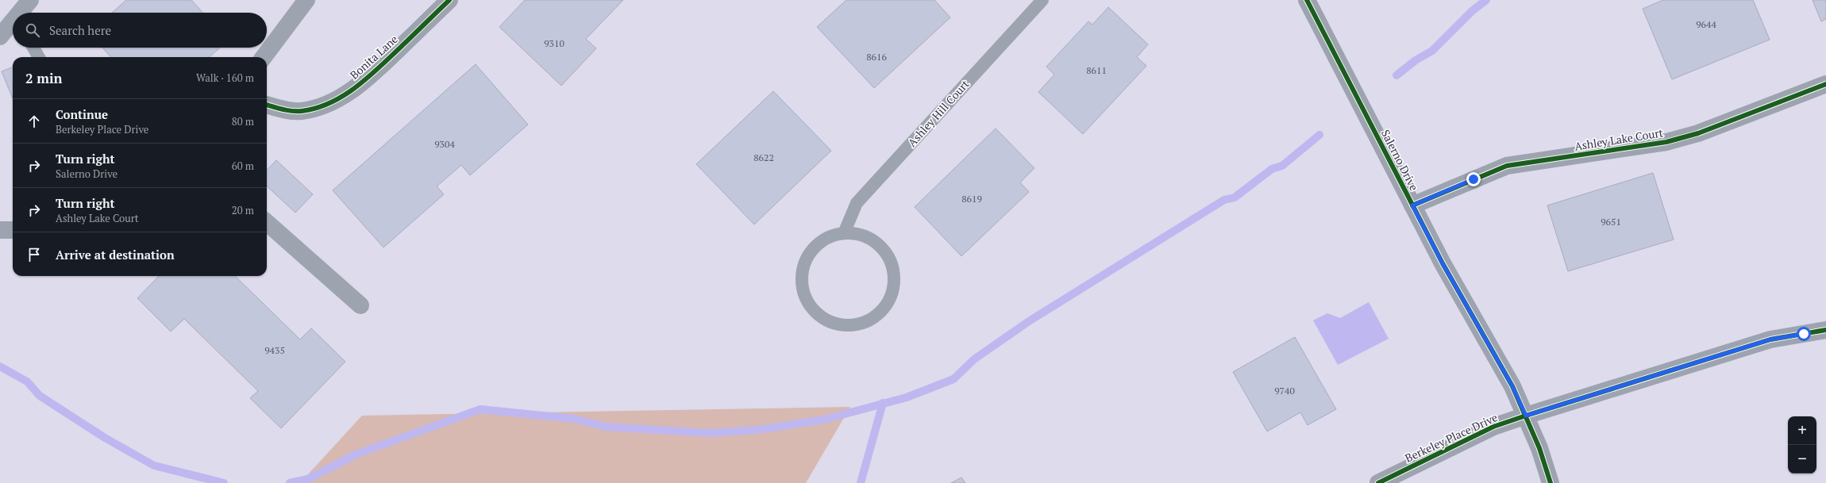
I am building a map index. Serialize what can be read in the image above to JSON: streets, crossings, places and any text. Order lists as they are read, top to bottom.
{
  "streets": {
    "street": [
      "Bonita Lane",
      "Ashley Lake Court",
      "Salerno Drive",
      "Berkeley Place Drive"
    ],
    "lane": ["Ashley Hill Court"]
  },
  "crossings": [
    ["Ashley Lake Court", "Salerno Drive"],
    ["Salerno Drive", "Berkeley Place Drive"]
  ],
  "house_numbers": [
    "9644",
    "9310",
    "8616",
    "8611",
    "9304",
    "8622",
    "8619",
    "9651",
    "9435",
    "9740"
  ],
  "page": {
    "search": "Search here",
    "heading": ["2 min", "Walk · 160 m"],
    "list": [
      ["Continue", "Berkeley Place Drive", "80 m"],
      ["Turn right", "Salerno Drive", "60 m"],
      ["Turn right", "Ashley Lake Court", "20 m"],
      "Arrive at destination"
    ],
    "map_buttons": ["+", "−"]
  }
}
